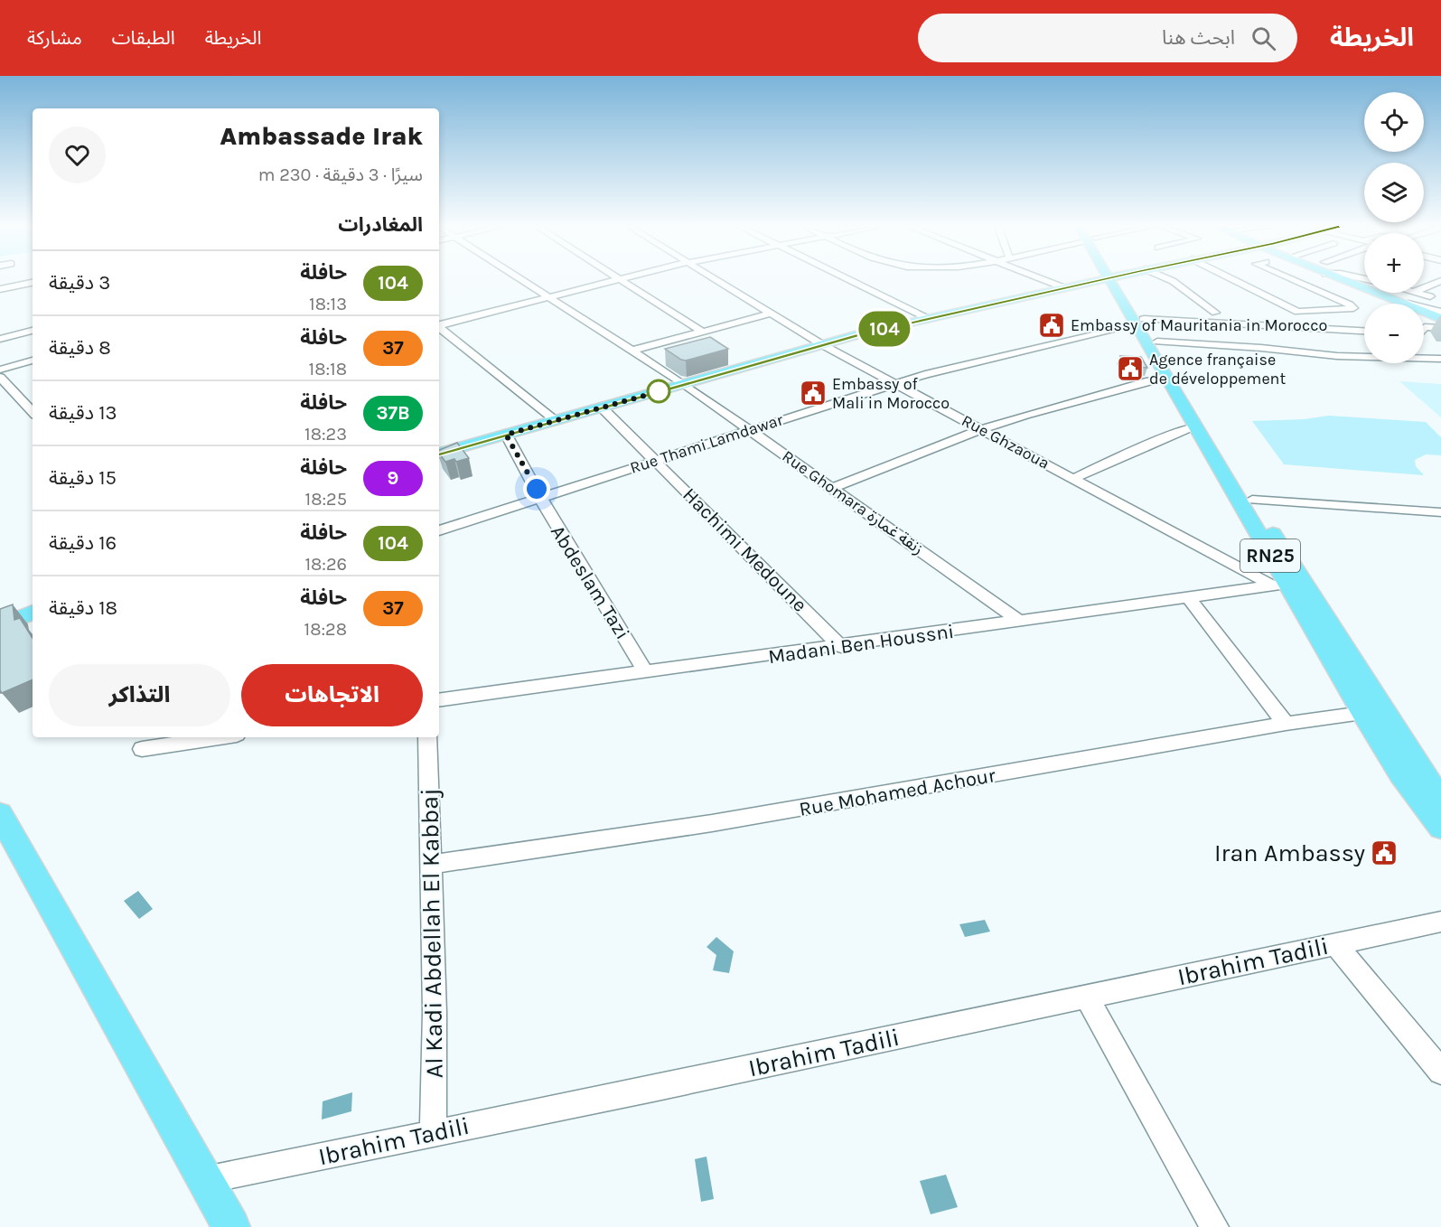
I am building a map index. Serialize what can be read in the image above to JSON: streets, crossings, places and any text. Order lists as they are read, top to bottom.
{
  "streets": {
    "main road": ["RN25"],
    "street": [
      "Rue Ghzaoua",
      "Rue Thami Lamdawar",
      "Rue Ghomara زنقة غمارة",
      "Hachimi Medoune",
      "Abdeslam Tazi",
      "Madani Ben Houssni",
      "Rue Mohamed Achour",
      "Al Kadi Abdellah El Kabbaj",
      "Ibrahim Tadili"
    ]
  },
  "crossings": [
    ["Rue Ghzaoua", "Rue Thami Lamdawar"],
    ["Rue Ghzaoua", "RN25"],
    ["Rue Ghzaoua", "Madani Ben Houssni"],
    ["Rue Thami Lamdawar", "Rue Ghomara زنقة غمارة"],
    ["Rue Thami Lamdawar", "Hachimi Medoune"],
    ["Rue Thami Lamdawar", "RN25"],
    ["Rue Thami Lamdawar", "Abdeslam Tazi"],
    ["Rue Ghomara زنقة غمارة", "Madani Ben Houssni"],
    ["Hachimi Medoune", "Madani Ben Houssni"],
    ["RN25", "Madani Ben Houssni"],
    ["RN25", "Rue Mohamed Achour"],
    ["Abdeslam Tazi", "Madani Ben Houssni"],
    ["Rue Mohamed Achour", "Al Kadi Abdellah El Kabbaj"],
    ["Al Kadi Abdellah El Kabbaj", "Ibrahim Tadili"]
  ],
  "places": {
    "public building": [
      "Embassy of Mauritania in Morocco",
      "Agence française de développement",
      "Embassy of Mali in Morocco",
      "Iran Ambassy"
    ]
  },
  "lines": ["bus line 104"],
  "page": {
    "header": "الخريطة",
    "search": "ابحث هنا",
    "nav": ["الخريطة", "الطبقات", "مشاركة"],
    "on_map": "104",
    "map_buttons": ["+", "−"],
    "heading": [
      ["Ambassade Irak", "سيرًا · 3 دقيقة · 230 m"],
      "المغادرات"
    ],
    "list": [
      {
        "mark": "104",
        "name": "حافلة",
        "note": "18:13",
        "value": "3 دقيقة"
      },
      {
        "mark": "37",
        "name": "حافلة",
        "note": "18:18",
        "value": "8 دقيقة"
      },
      {
        "mark": "37B",
        "name": "حافلة",
        "note": "18:23",
        "value": "13 دقيقة"
      },
      {
        "mark": "9",
        "name": "حافلة",
        "note": "18:25",
        "value": "15 دقيقة"
      },
      {
        "mark": "104",
        "name": "حافلة",
        "note": "18:26",
        "value": "16 دقيقة"
      },
      {
        "mark": "37",
        "name": "حافلة",
        "note": "18:28",
        "value": "18 دقيقة"
      }
    ],
    "buttons": ["الاتجاهات", "التذاكر"]
  }
}
